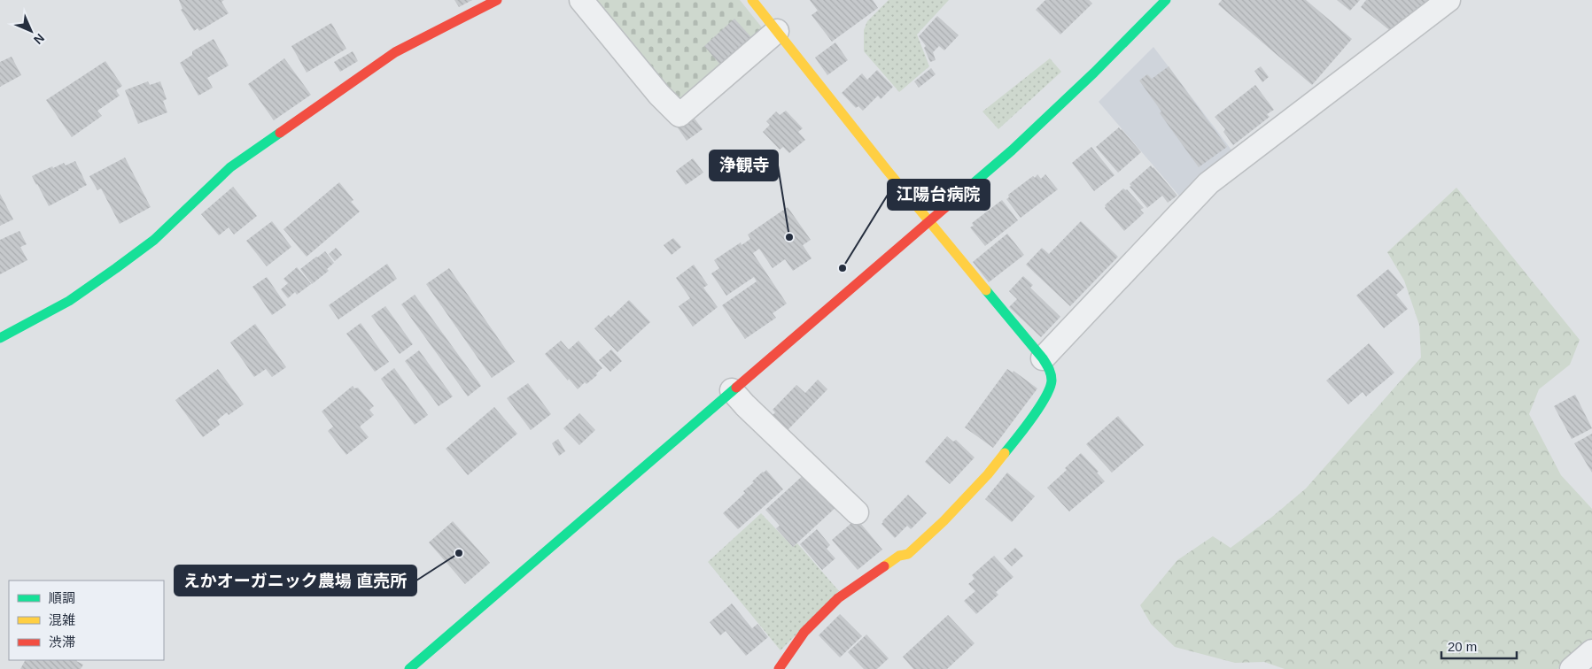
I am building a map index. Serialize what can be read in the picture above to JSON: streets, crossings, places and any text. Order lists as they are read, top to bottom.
{
  "places": ["浄観寺", "江陽台病院", "えかオーガニック農場 直売所"],
  "legend": ["順調", "混雑", "渋滞"],
  "scale_bar": "20 m",
  "north": "bottom right"
}
